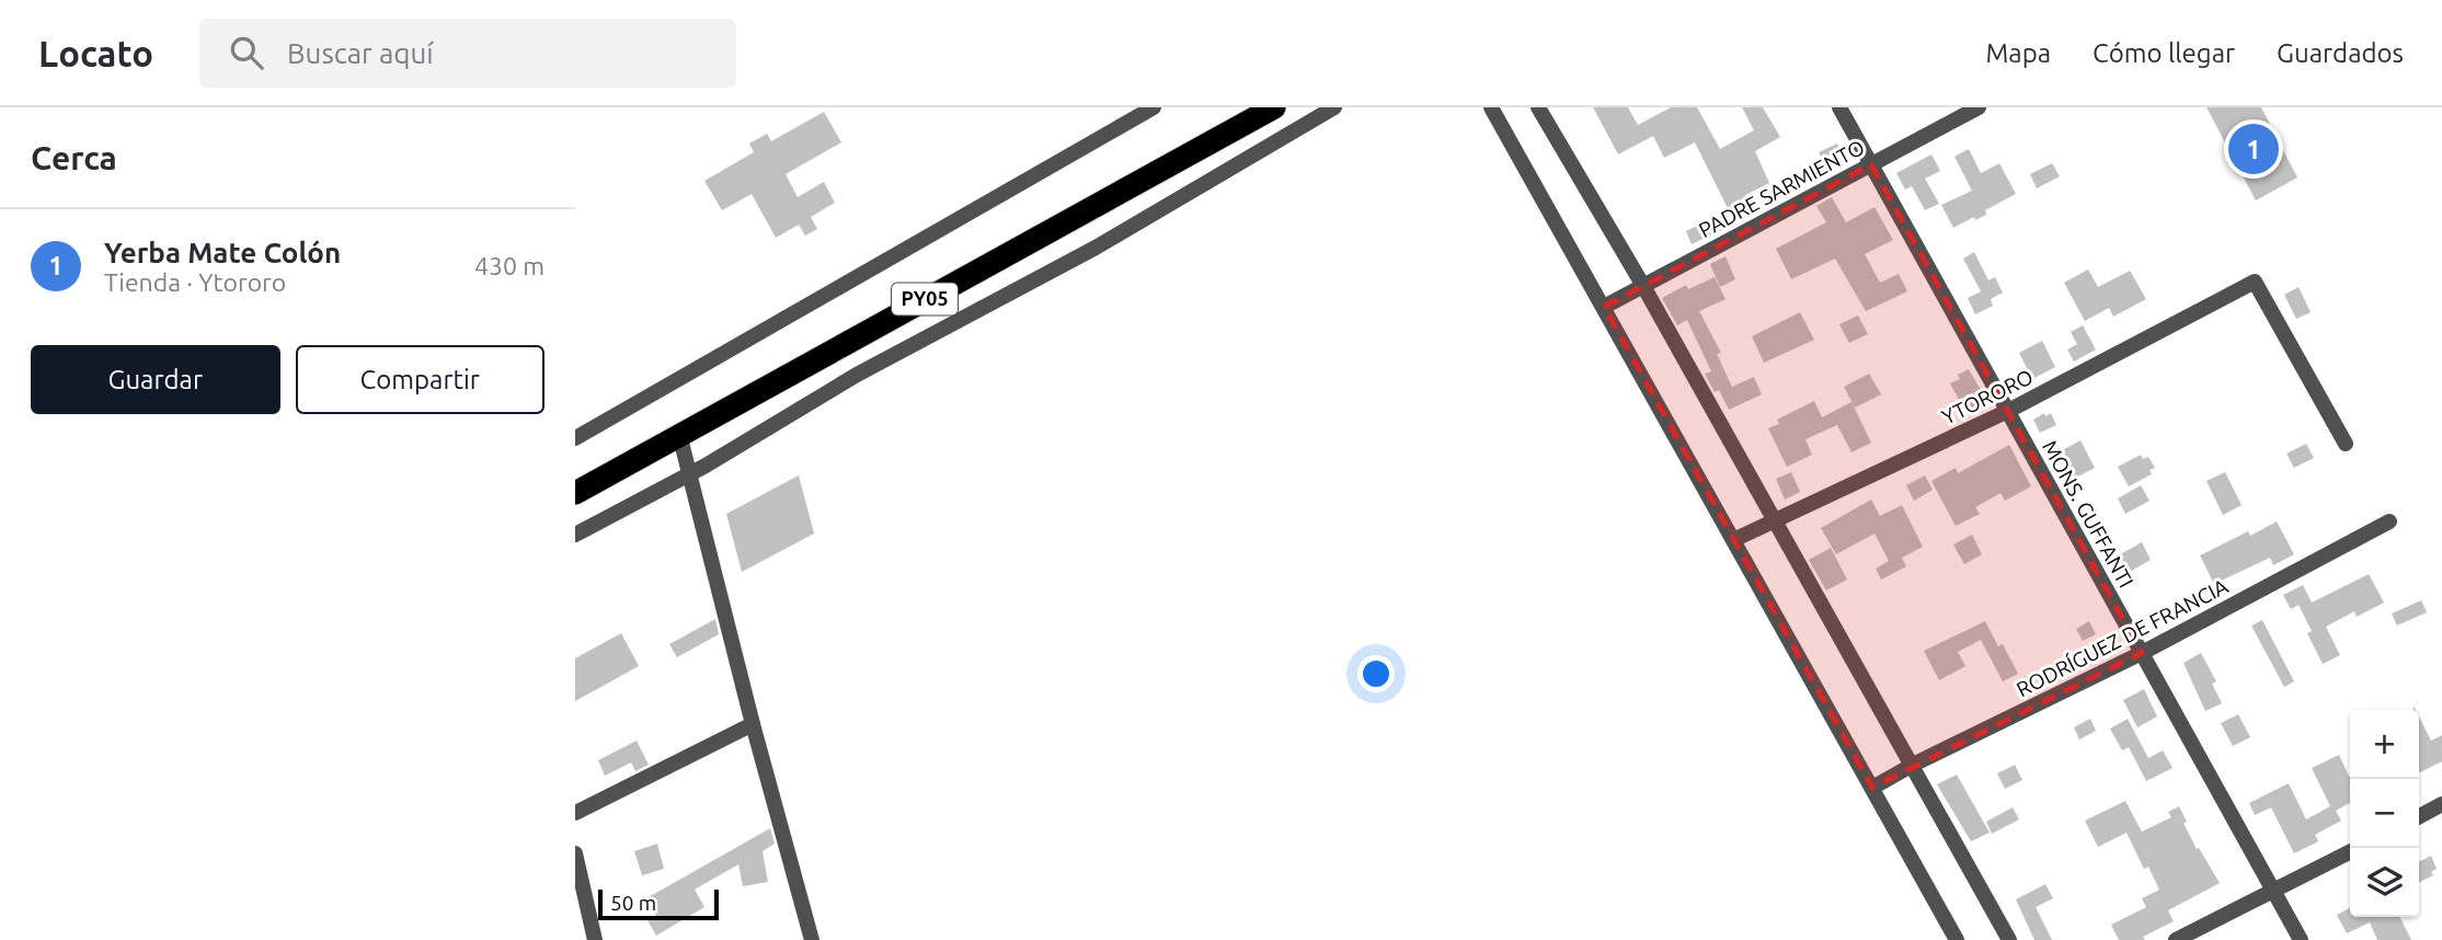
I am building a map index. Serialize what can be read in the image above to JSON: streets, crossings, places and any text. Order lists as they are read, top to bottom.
{
  "streets": {
    "highway": ["PY05"],
    "street": [
      "PADRE SARMIENTO",
      "YTORORO",
      "MONS. GUFFANTI",
      "RODRÍGUEZ DE FRANCIA"
    ]
  },
  "crossings": [
    ["PADRE SARMIENTO", "MONS. GUFFANTI"],
    ["YTORORO", "MONS. GUFFANTI"],
    ["MONS. GUFFANTI", "RODRÍGUEZ DE FRANCIA"]
  ],
  "scale_bar": "50 m",
  "page": {
    "header": "Locato",
    "search": "Buscar aquí",
    "nav": ["Mapa", "Cómo llegar", "Guardados"],
    "heading": "Cerca",
    "pins": "1",
    "list": [
      {
        "mark": "1",
        "name": "Yerba Mate Colón",
        "note": "Tienda · Ytororo",
        "value": "430 m"
      }
    ],
    "buttons": ["Guardar", "Compartir"],
    "map_buttons": ["+", "−"],
    "scale": "50 m"
  }
}
